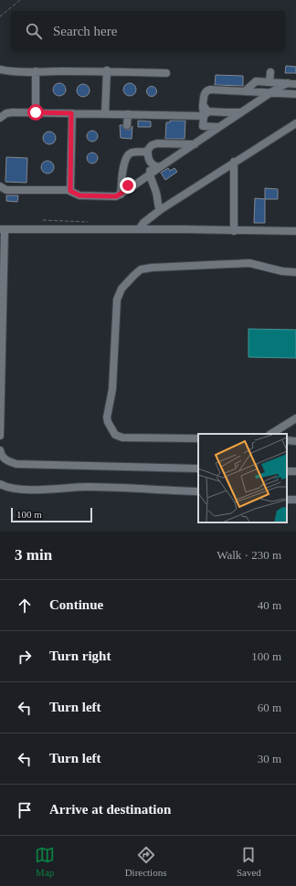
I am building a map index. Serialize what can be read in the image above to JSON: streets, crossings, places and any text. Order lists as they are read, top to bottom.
{
  "scale_bar": "100 m",
  "page": {
    "search": "Search here",
    "scale": "100 m",
    "heading": ["3 min", "Walk · 230 m"],
    "list": [
      ["Continue", "40 m"],
      ["Turn right", "100 m"],
      ["Turn left", "60 m"],
      ["Turn left", "30 m"],
      "Arrive at destination"
    ],
    "nav": ["Map", "Directions", "Saved"]
  }
}
